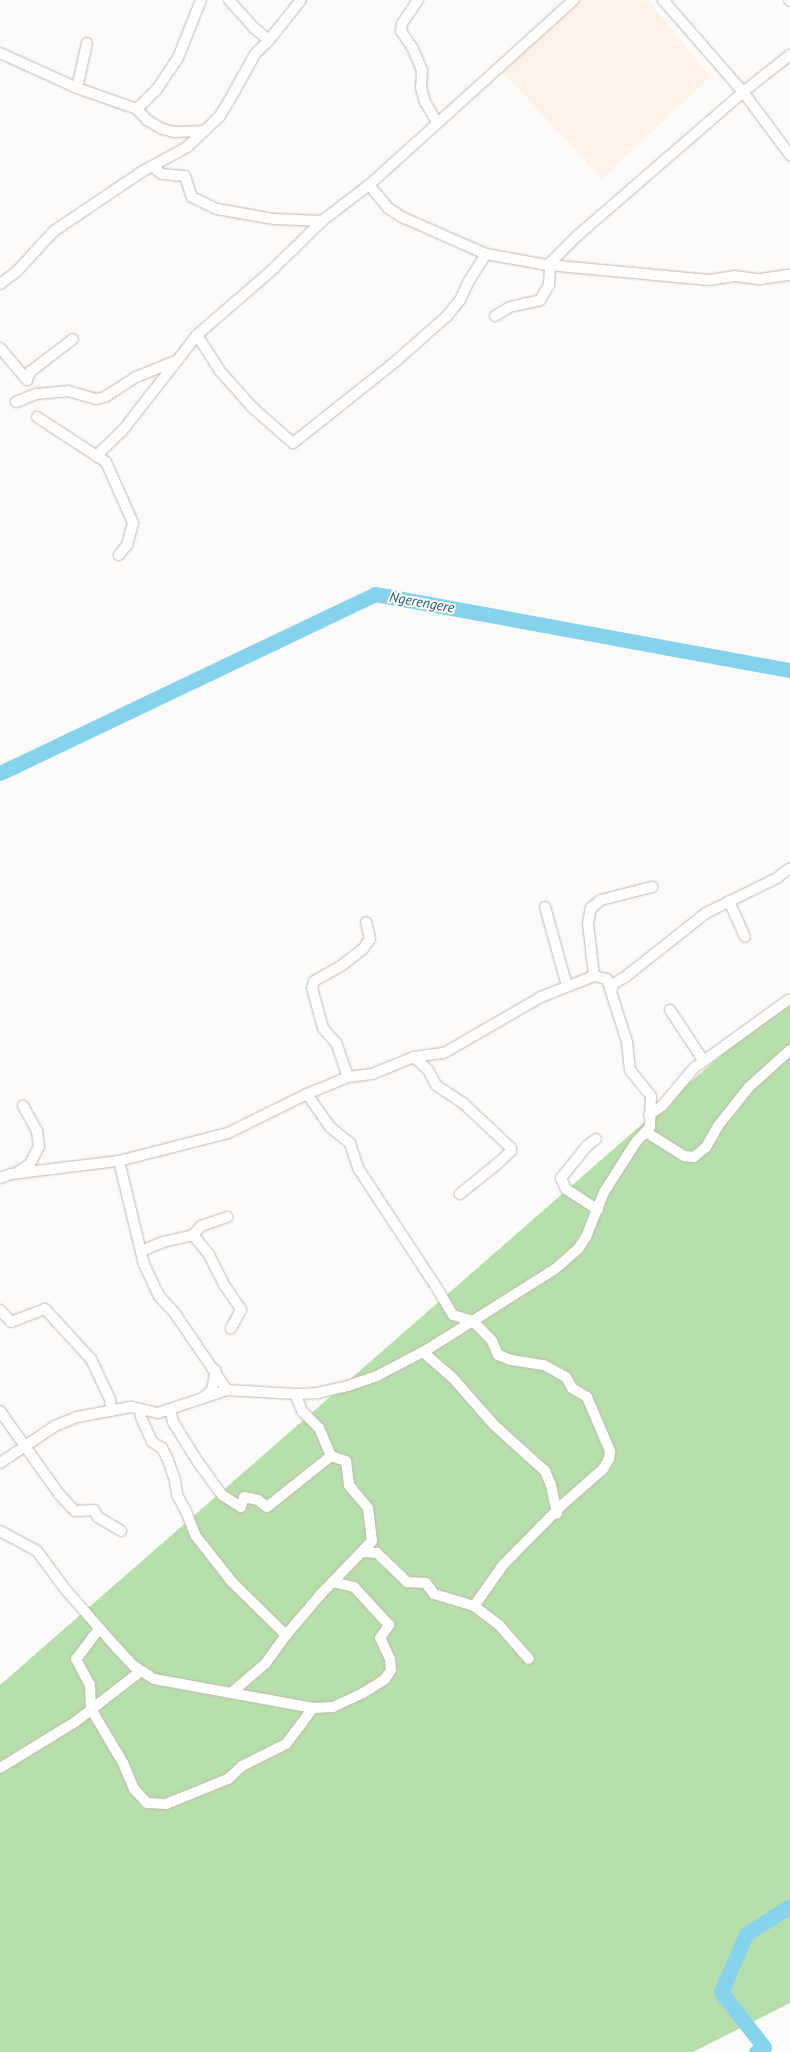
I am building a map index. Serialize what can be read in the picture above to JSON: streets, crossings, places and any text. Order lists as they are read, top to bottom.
{
  "water": ["Ngerengere"]
}
